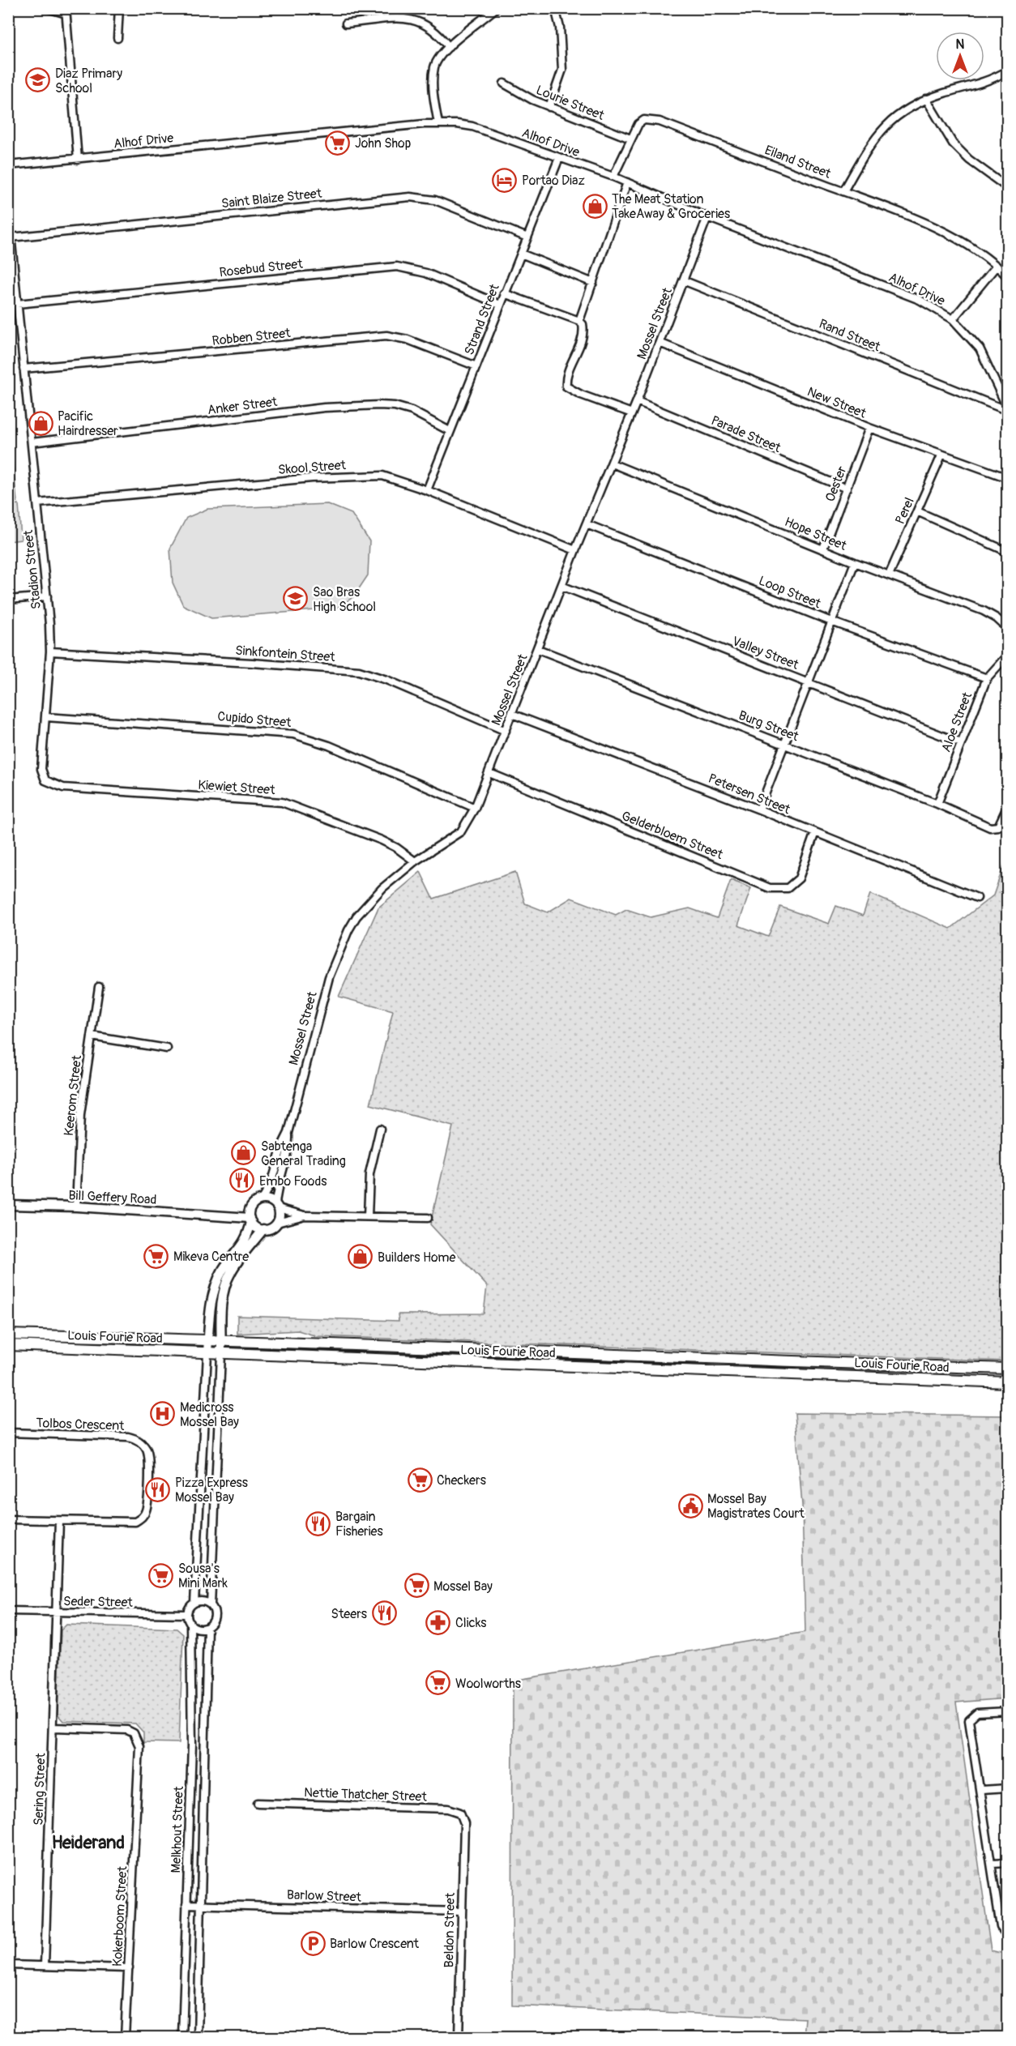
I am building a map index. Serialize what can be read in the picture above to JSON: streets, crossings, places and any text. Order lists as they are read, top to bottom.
{
  "streets": {
    "main road": ["Louis Fourie Road"],
    "street": [
      "Lourie Street",
      "Alhof Drive",
      "Eiland Street",
      "Saint Blaize Street",
      "Rosebud Street",
      "Strand Street",
      "Mossel Street",
      "Rand Street",
      "Robben Street",
      "New Street",
      "Anker Street",
      "Parade Street",
      "Skool Street",
      "Oester",
      "Perel",
      "Hope Street",
      "Stadion Street",
      "Loop Street",
      "Valley Street",
      "Sinkfontein Street",
      "Cupido Street",
      "Aloe Street",
      "Burg Street",
      "Kiewiet Street",
      "Petersen Street",
      "Gelderbloem Street",
      "Keerom Street",
      "Bill Geffery Road",
      "Tolbos Crescent",
      "Seder Street",
      "Sering Street",
      "Nettie Thatcher Street",
      "Melkhout Street",
      "Barlow Street",
      "Kokerboom Street",
      "Beldon Street"
    ]
  },
  "crossings": [
    ["Lourie Street", "Eiland Street"],
    ["Alhof Drive", "Eiland Street"],
    ["Alhof Drive", "Strand Street"],
    ["Alhof Drive", "Mossel Street"],
    ["Alhof Drive", "Rand Street"],
    ["Saint Blaize Street", "Strand Street"],
    ["Saint Blaize Street", "Stadion Street"],
    ["Rosebud Street", "Strand Street"],
    ["Rosebud Street", "Stadion Street"],
    ["Strand Street", "Robben Street"],
    ["Strand Street", "Anker Street"],
    ["Strand Street", "Skool Street"],
    ["Mossel Street", "Rand Street"],
    ["Mossel Street", "New Street"],
    ["Mossel Street", "Parade Street"],
    ["Mossel Street", "Skool Street"],
    ["Mossel Street", "Hope Street"],
    ["Mossel Street", "Loop Street"],
    ["Mossel Street", "Valley Street"],
    ["Mossel Street", "Sinkfontein Street"],
    ["Mossel Street", "Cupido Street"],
    ["Mossel Street", "Burg Street"],
    ["Mossel Street", "Kiewiet Street"],
    ["Mossel Street", "Petersen Street"],
    ["Mossel Street", "Gelderbloem Street"],
    ["Robben Street", "Stadion Street"],
    ["New Street", "Oester"],
    ["New Street", "Perel"],
    ["Anker Street", "Stadion Street"],
    ["Parade Street", "Oester"],
    ["Skool Street", "Stadion Street"],
    ["Oester", "Hope Street"],
    ["Perel", "Hope Street"],
    ["Stadion Street", "Sinkfontein Street"],
    ["Stadion Street", "Cupido Street"],
    ["Stadion Street", "Kiewiet Street"],
    ["Loop Street", "Aloe Street"],
    ["Valley Street", "Aloe Street"],
    ["Aloe Street", "Burg Street"],
    ["Petersen Street", "Gelderbloem Street"],
    ["Keerom Street", "Bill Geffery Road"],
    ["Tolbos Crescent", "Sering Street"],
    ["Seder Street", "Sering Street"],
    ["Seder Street", "Melkhout Street"],
    ["Sering Street", "Kokerboom Street"],
    ["Nettie Thatcher Street", "Beldon Street"],
    ["Melkhout Street", "Barlow Street"],
    ["Barlow Street", "Beldon Street"]
  ],
  "districts": ["Heiderand"],
  "places": {
    "school or university": ["Diaz Primary School", "Sao Bras High School"],
    "supermarket": [
      "John Shop",
      "Mikeva Centre",
      "Checkers",
      "Sousa's Mini Mark",
      "Mossel Bay",
      "Woolworths"
    ],
    "hotel": ["Portao Diaz"],
    "shop": [
      "The Meat Station TakeAway & Groceries",
      "Pacific Hairdresser",
      "Sabtenga General Trading",
      "Builders Home"
    ],
    "restaurant": [
      "Embo Foods",
      "Pizza Express Mossel Bay",
      "Bargain Fisheries",
      "Steers"
    ],
    "hospital": ["Medicross Mossel Bay"],
    "public building": ["Mossel Bay Magistrates Court"],
    "pharmacy": ["Clicks"],
    "parking": ["Barlow Crescent"]
  },
  "north": "top"
}
